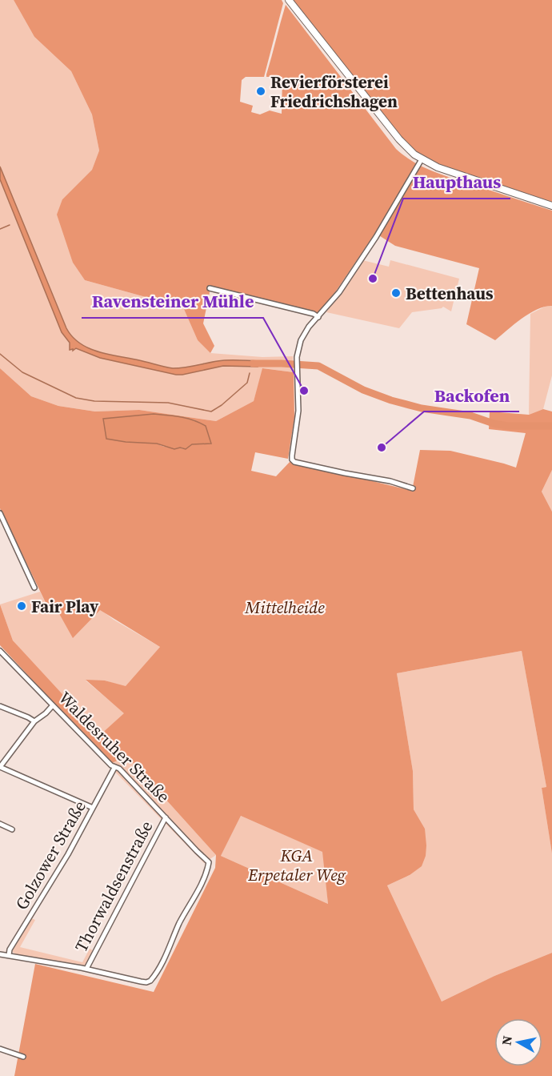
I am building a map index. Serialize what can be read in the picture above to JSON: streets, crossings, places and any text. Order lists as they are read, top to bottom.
{
  "streets": {
    "street": ["Waldesruher Straße", "Golzower Straße", "Thorwaldsenstraße"]
  },
  "crossings": [
    ["Waldesruher Straße", "Golzower Straße"],
    ["Waldesruher Straße", "Thorwaldsenstraße"]
  ],
  "parks": ["Mittelheide", "KGA Erpetaler Weg"],
  "places": [
    "Revierförsterei Friedrichshagen",
    "Haupthaus",
    "Bettenhaus",
    "Ravensteiner Mühle",
    "Backofen",
    "Fair Play"
  ],
  "north": "left"
}
